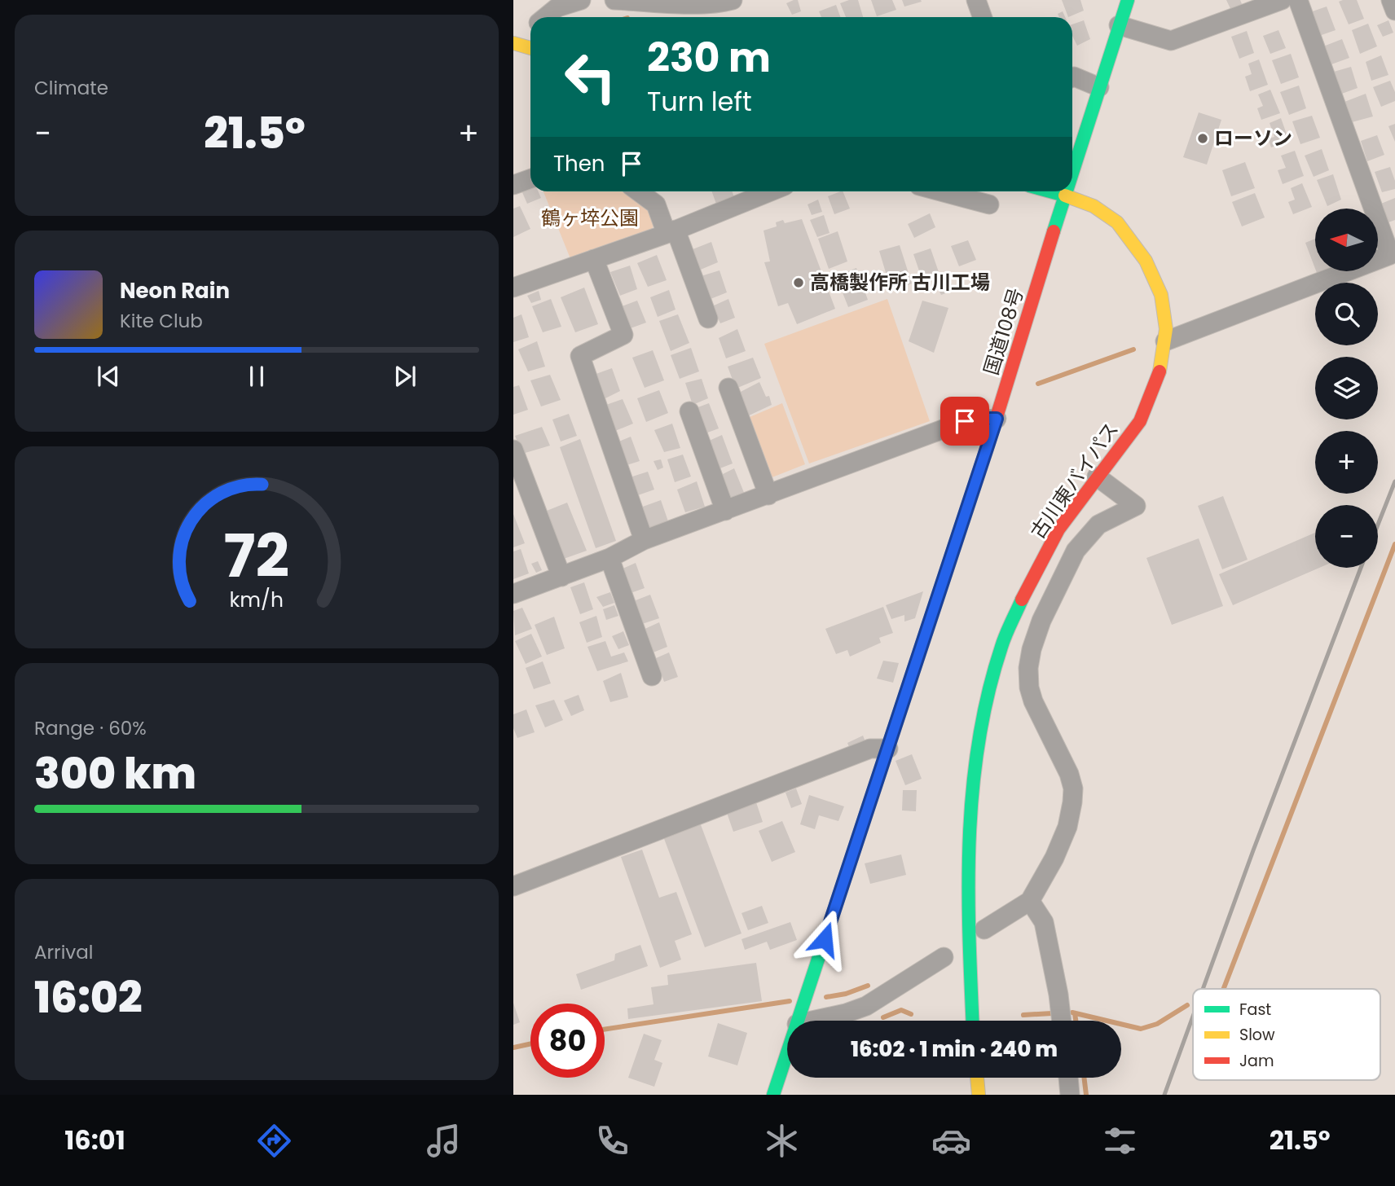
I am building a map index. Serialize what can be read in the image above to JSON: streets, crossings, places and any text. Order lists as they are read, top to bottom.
{
  "streets": {
    "main road": ["国道108号", "古川東バイパス"]
  },
  "crossings": [
    ["国道108号", "古川東バイパス"]
  ],
  "parks": ["鶴ヶ埣公園"],
  "places": ["ローソン", "高橋製作所 古川工場"],
  "legend": ["Fast", "Slow", "Jam"],
  "north": "left",
  "page": {
    "tile": [
      "Climate",
      ["Range · 60%", "300 km"],
      ["Arrival", "16:02"]
    ],
    "turn": ["230 m", "Turn left"],
    "heat": ["−", "21.5°", "+"],
    "then": "Then",
    "map_buttons": ["+", "−"],
    "song": ["Neon Rain", "Kite Club"],
    "limit": "80",
    "trip": "16:02 · 1 min · 240 m",
    "tabs": ["16:01", "21.5°"],
    "gauge": ["72", "km/h"]
  }
}
